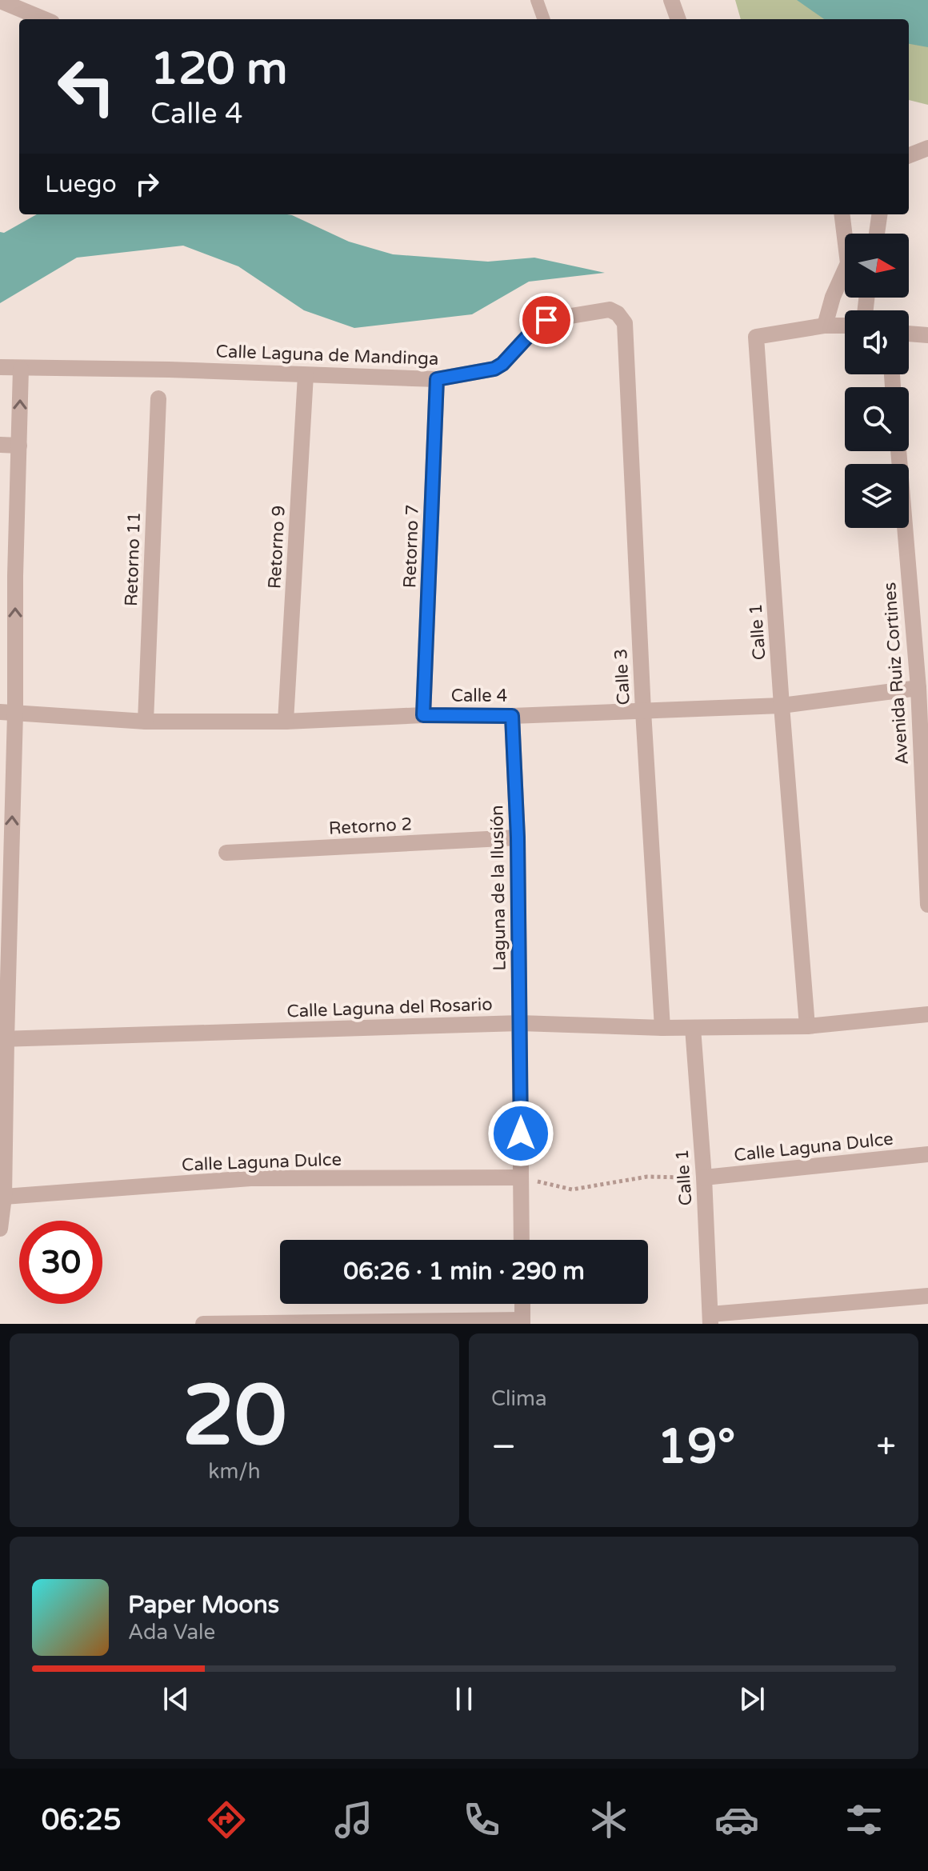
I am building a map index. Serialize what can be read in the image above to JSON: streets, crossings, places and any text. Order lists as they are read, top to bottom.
{
  "streets": {
    "street": [
      "Calle Laguna de Mandinga",
      "Retorno 7",
      "Retorno 9",
      "Retorno 11",
      "Calle 1",
      "Avenida Ruiz Cortines",
      "Calle 3",
      "Calle 4",
      "Retorno 2",
      "Laguna de la Ilusión",
      "Calle Laguna del Rosario",
      "Calle Laguna Dulce"
    ]
  },
  "crossings": [
    ["Calle Laguna de Mandinga", "Retorno 7"],
    ["Calle Laguna de Mandinga", "Retorno 9"],
    ["Calle Laguna de Mandinga", "Calle 3"],
    ["Retorno 7", "Calle 4"],
    ["Retorno 9", "Calle 4"],
    ["Retorno 11", "Calle 4"],
    ["Calle 1", "Calle 4"],
    ["Calle 1", "Calle Laguna del Rosario"],
    ["Calle 1", "Calle Laguna Dulce"],
    ["Avenida Ruiz Cortines", "Calle 4"],
    ["Calle 3", "Calle 4"],
    ["Calle 3", "Calle Laguna del Rosario"],
    ["Calle 4", "Laguna de la Ilusión"],
    ["Retorno 2", "Laguna de la Ilusión"],
    ["Laguna de la Ilusión", "Calle Laguna del Rosario"],
    ["Laguna de la Ilusión", "Calle Laguna Dulce"]
  ],
  "north": "right",
  "page": {
    "turn": ["120 m", "Calle 4"],
    "then": "Luego",
    "limit": "30",
    "trip": "06:26 · 1 min · 290 m",
    "tile": [
      ["20", "km/h"],
      "Clima"
    ],
    "heat": ["−", "19°", "+"],
    "song": ["Paper Moons", "Ada Vale"],
    "tabs": "06:25"
  }
}
